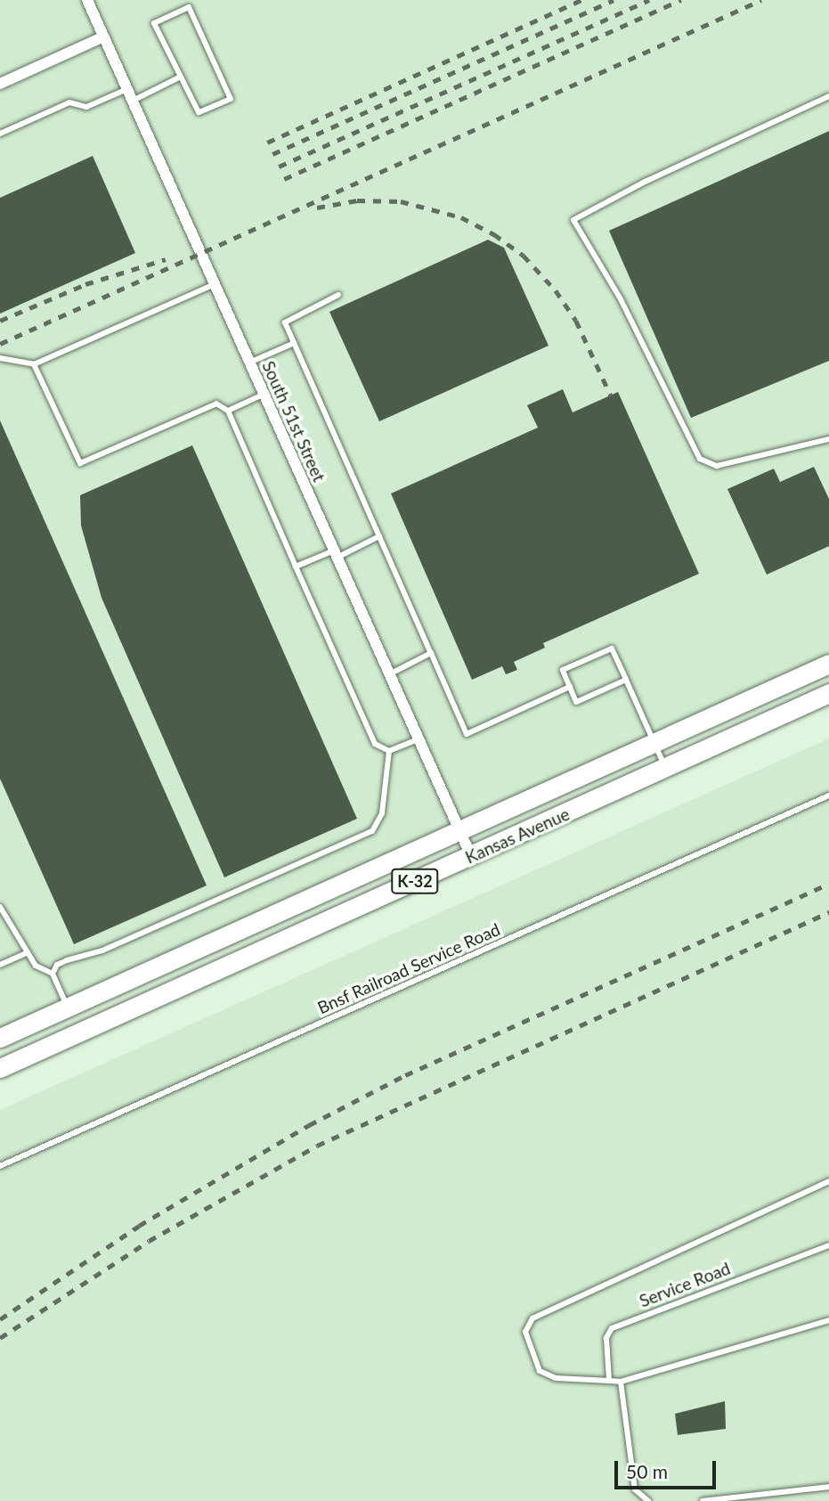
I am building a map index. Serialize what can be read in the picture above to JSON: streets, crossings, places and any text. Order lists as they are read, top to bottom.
{
  "streets": {
    "main road": ["Kansas Avenue", "K-32"],
    "street": ["South 51st Street"],
    "lane": ["Bnsf Railroad Service Road", "Service Road"]
  },
  "crossings": [
    ["South 51st Street", "Kansas Avenue"]
  ],
  "scale_bar": "50 m"
}
